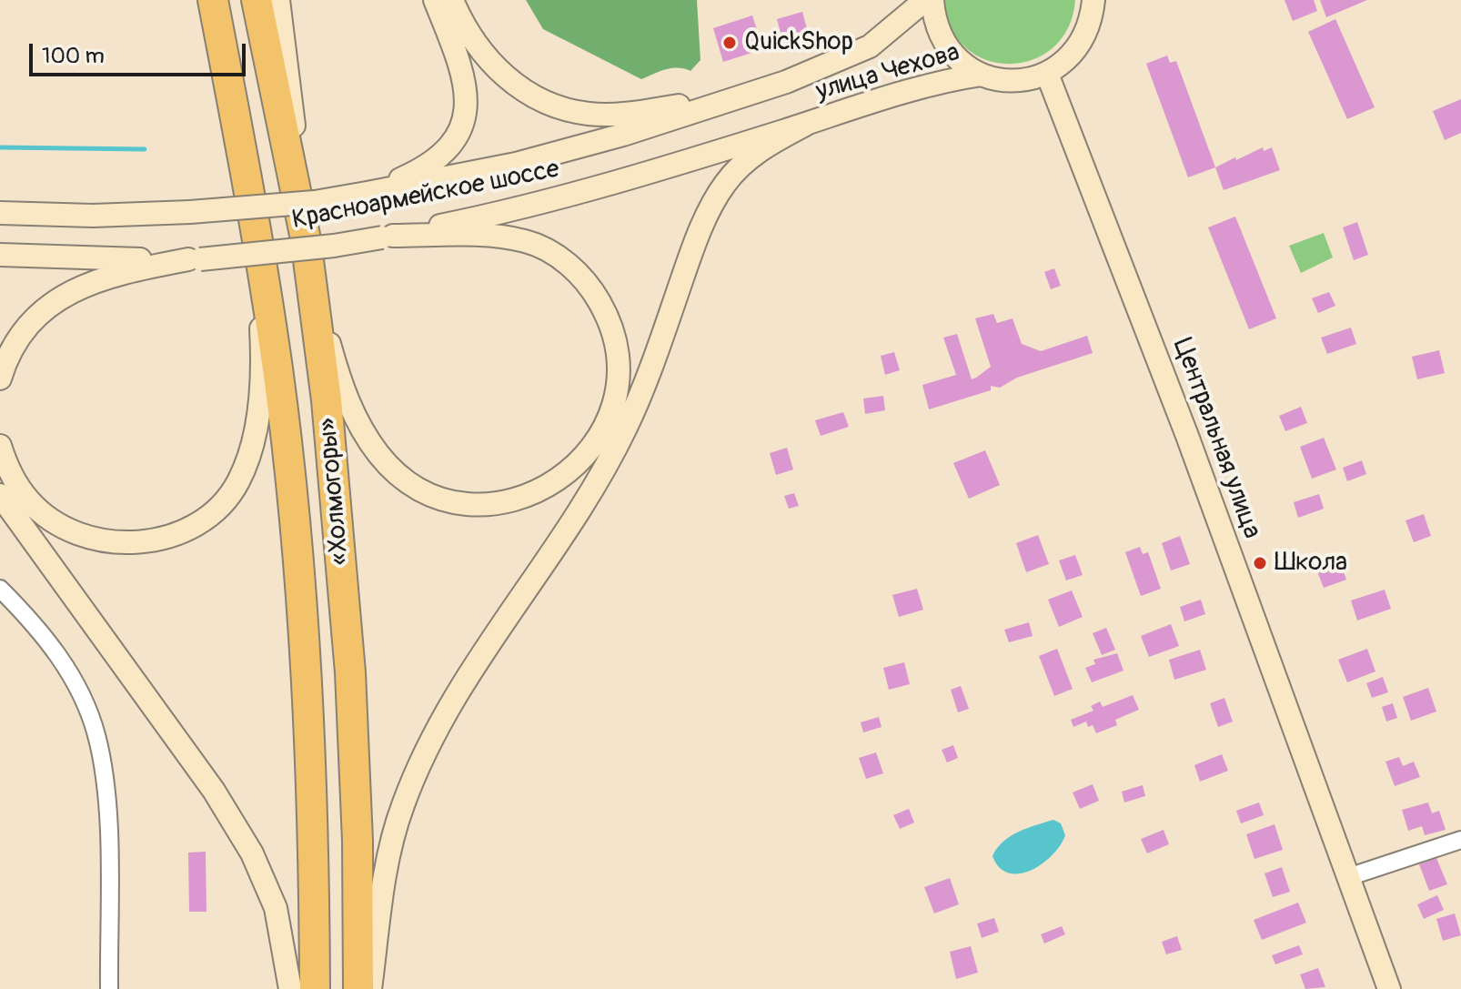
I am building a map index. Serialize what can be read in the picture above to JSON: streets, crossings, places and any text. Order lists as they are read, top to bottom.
{
  "streets": {
    "highway": ["«Холмогоры»"],
    "main road": ["улица Чехова", "Красноармейское шоссе", "Центральная улица"]
  },
  "crossings": [
    ["улица Чехова", "Красноармейское шоссе"]
  ],
  "places": ["QuickShop", "Школа"],
  "scale_bar": "100 m"
}
